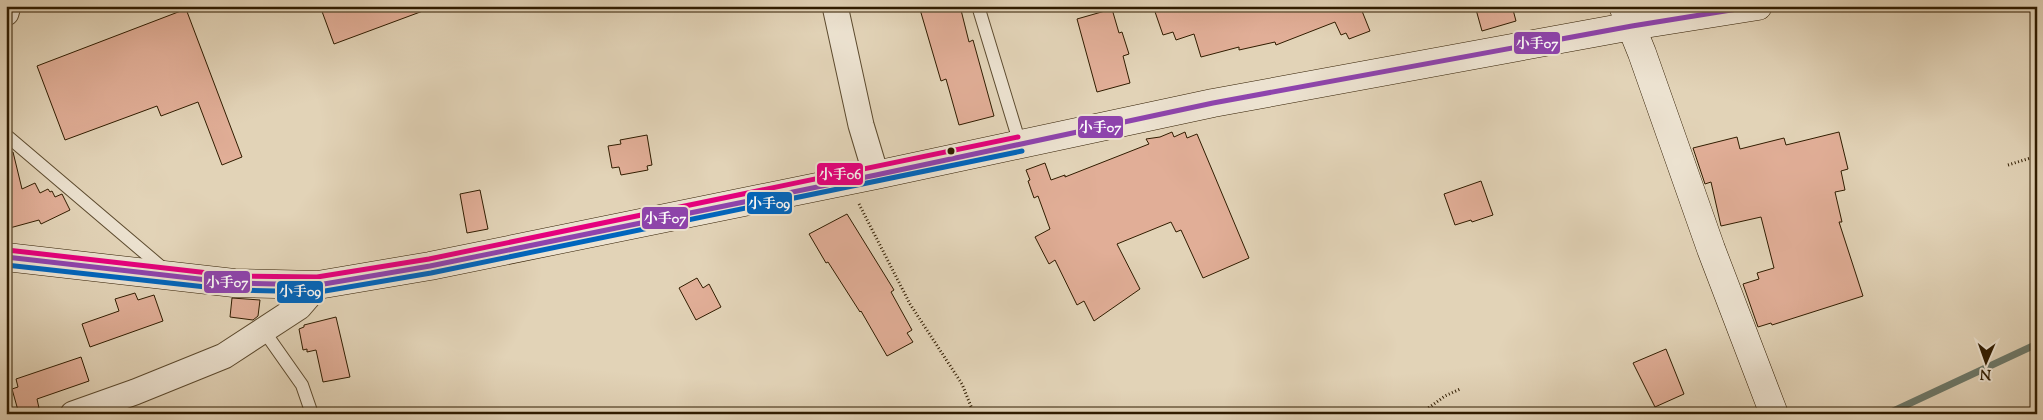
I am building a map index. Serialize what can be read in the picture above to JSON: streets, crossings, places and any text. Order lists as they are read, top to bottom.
{
  "lines": ["transit line 小手07", "transit line 小手06", "transit line 小手09"],
  "north": "bottom"
}
